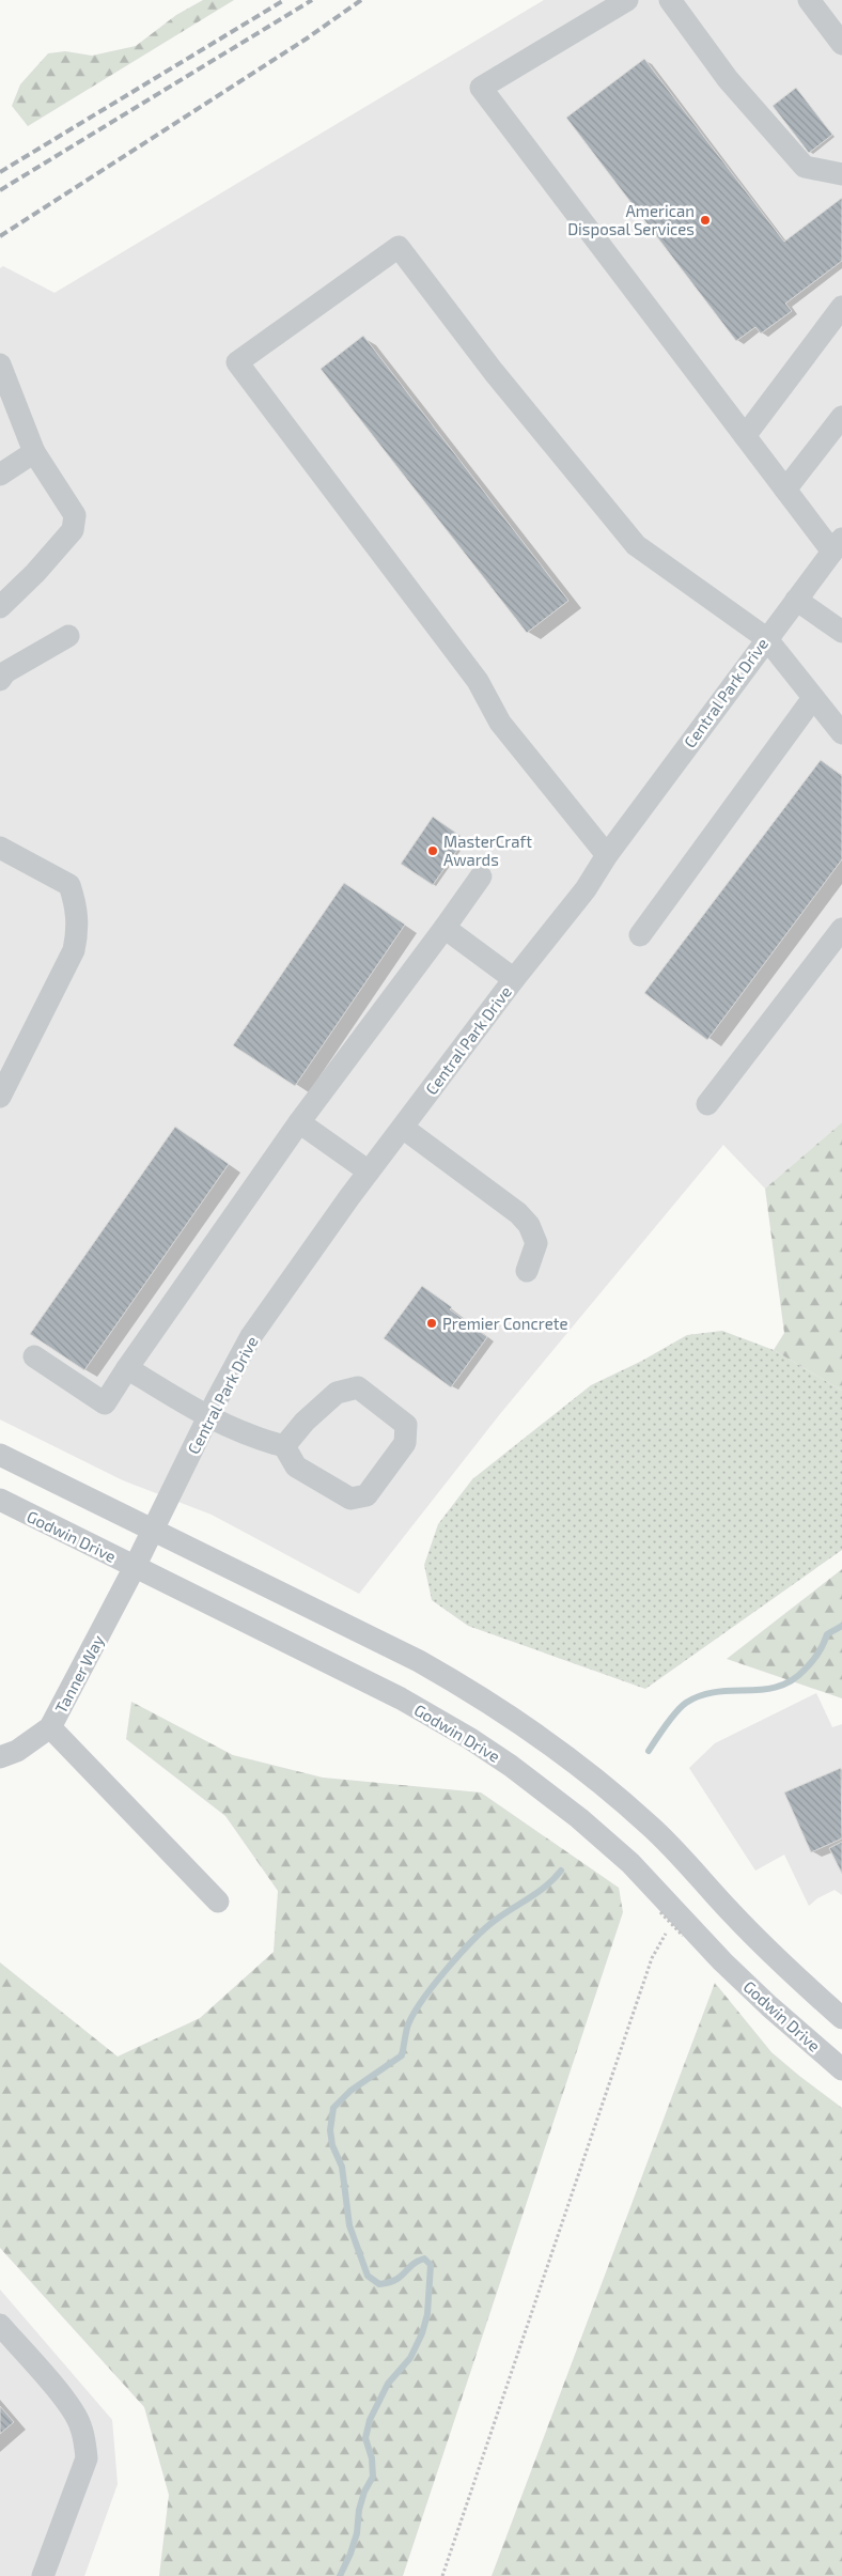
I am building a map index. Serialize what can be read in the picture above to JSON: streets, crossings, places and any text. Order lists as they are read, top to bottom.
{
  "streets": {
    "street": ["Central Park Drive", "Godwin Drive", "Tanner Way"]
  },
  "crossings": [
    ["Central Park Drive", "Godwin Drive"],
    ["Central Park Drive", "Tanner Way"],
    ["Godwin Drive", "Tanner Way"]
  ],
  "places": ["American Disposal Services", "MasterCraft Awards", "Premier Concrete"]
}
